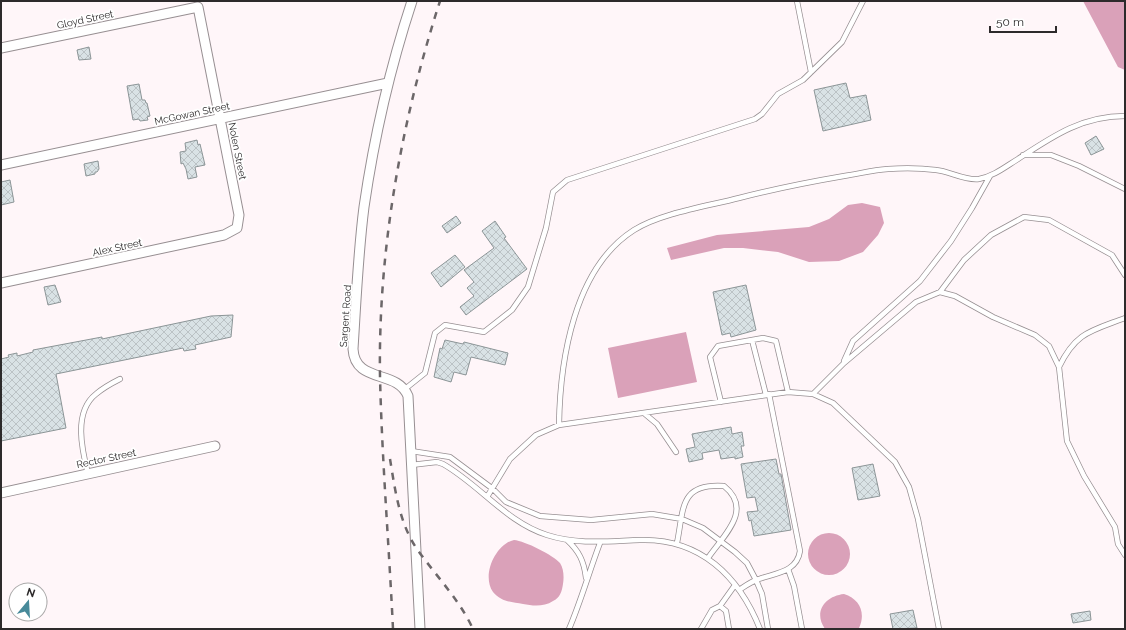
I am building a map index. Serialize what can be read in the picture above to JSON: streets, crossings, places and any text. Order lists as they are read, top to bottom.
{
  "streets": {
    "street": [
      "Gloyd Street",
      "McGowan Street",
      "Nolen Street",
      "Alex Street",
      "Sargent Road",
      "Rector Street"
    ]
  },
  "crossings": [
    ["Gloyd Street", "Nolen Street"],
    ["McGowan Street", "Nolen Street"],
    ["McGowan Street", "Sargent Road"],
    ["Nolen Street", "Alex Street"]
  ],
  "scale_bar": "50 m",
  "north": "top"
}
